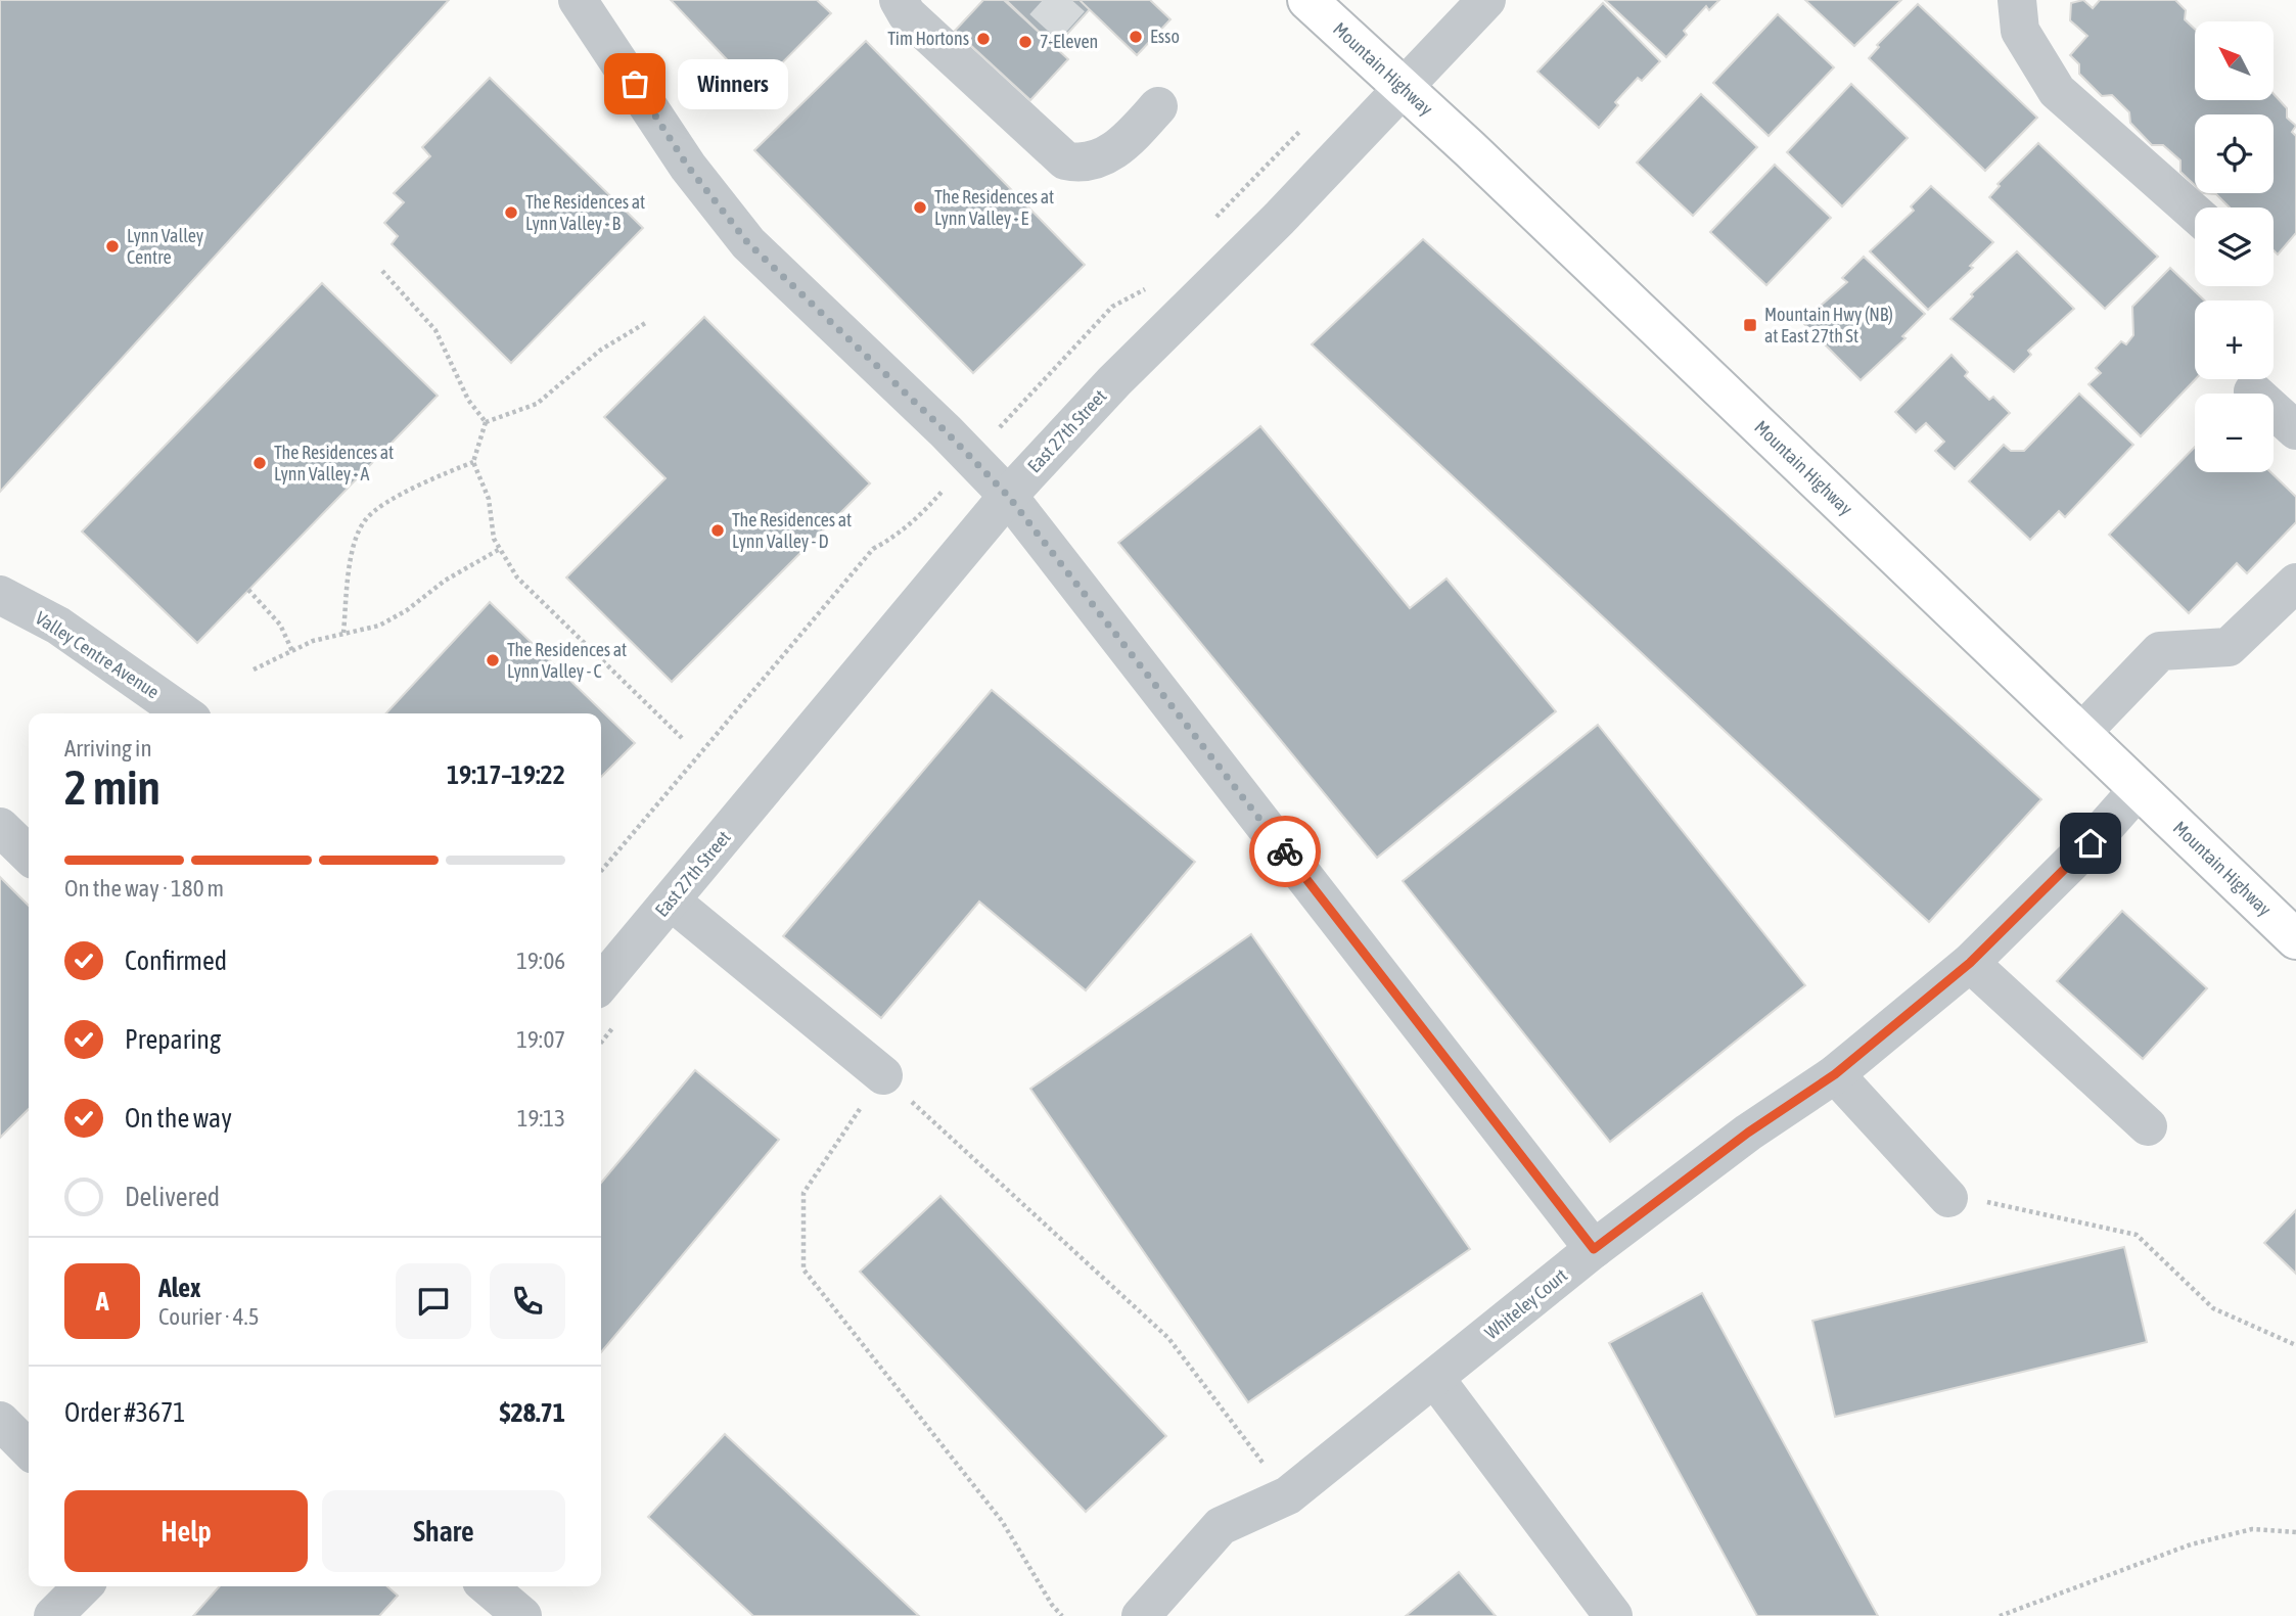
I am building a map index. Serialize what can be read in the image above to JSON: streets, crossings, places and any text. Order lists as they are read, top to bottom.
{
  "streets": {
    "main road": ["Mountain Highway"],
    "street": ["East 27th Street", "Valley Centre Avenue", "Whiteley Court"]
  },
  "crossings": [
    ["Mountain Highway", "East 27th Street"],
    ["Mountain Highway", "Whiteley Court"]
  ],
  "places": {
    "other": [
      "Esso",
      "Tim Hortons",
      "7-Eleven",
      "Winners",
      "The Residences at Lynn Valley - E",
      "The Residences at Lynn Valley - B",
      "Lynn Valley Centre",
      "The Residences at Lynn Valley - A",
      "The Residences at Lynn Valley - D",
      "The Residences at Lynn Valley - C"
    ],
    "transit": ["Mountain Hwy (NB) at East 27th St"]
  },
  "north": "top left",
  "page": {
    "map_buttons": ["+", "−"],
    "bubble": "Winners",
    "heading": ["2 min", "Arriving in", "19:17–19:22"],
    "panel": [
      "Alex",
      "Courier · 4.5",
      "Order #3671",
      "$28.71"
    ],
    "bar": "On the way · 180 m",
    "list": [
      ["Confirmed", "19:06"],
      ["Preparing", "19:07"],
      ["On the way", "19:13"],
      "Delivered"
    ],
    "round": "A",
    "buttons": ["Help", "Share"]
  }
}
